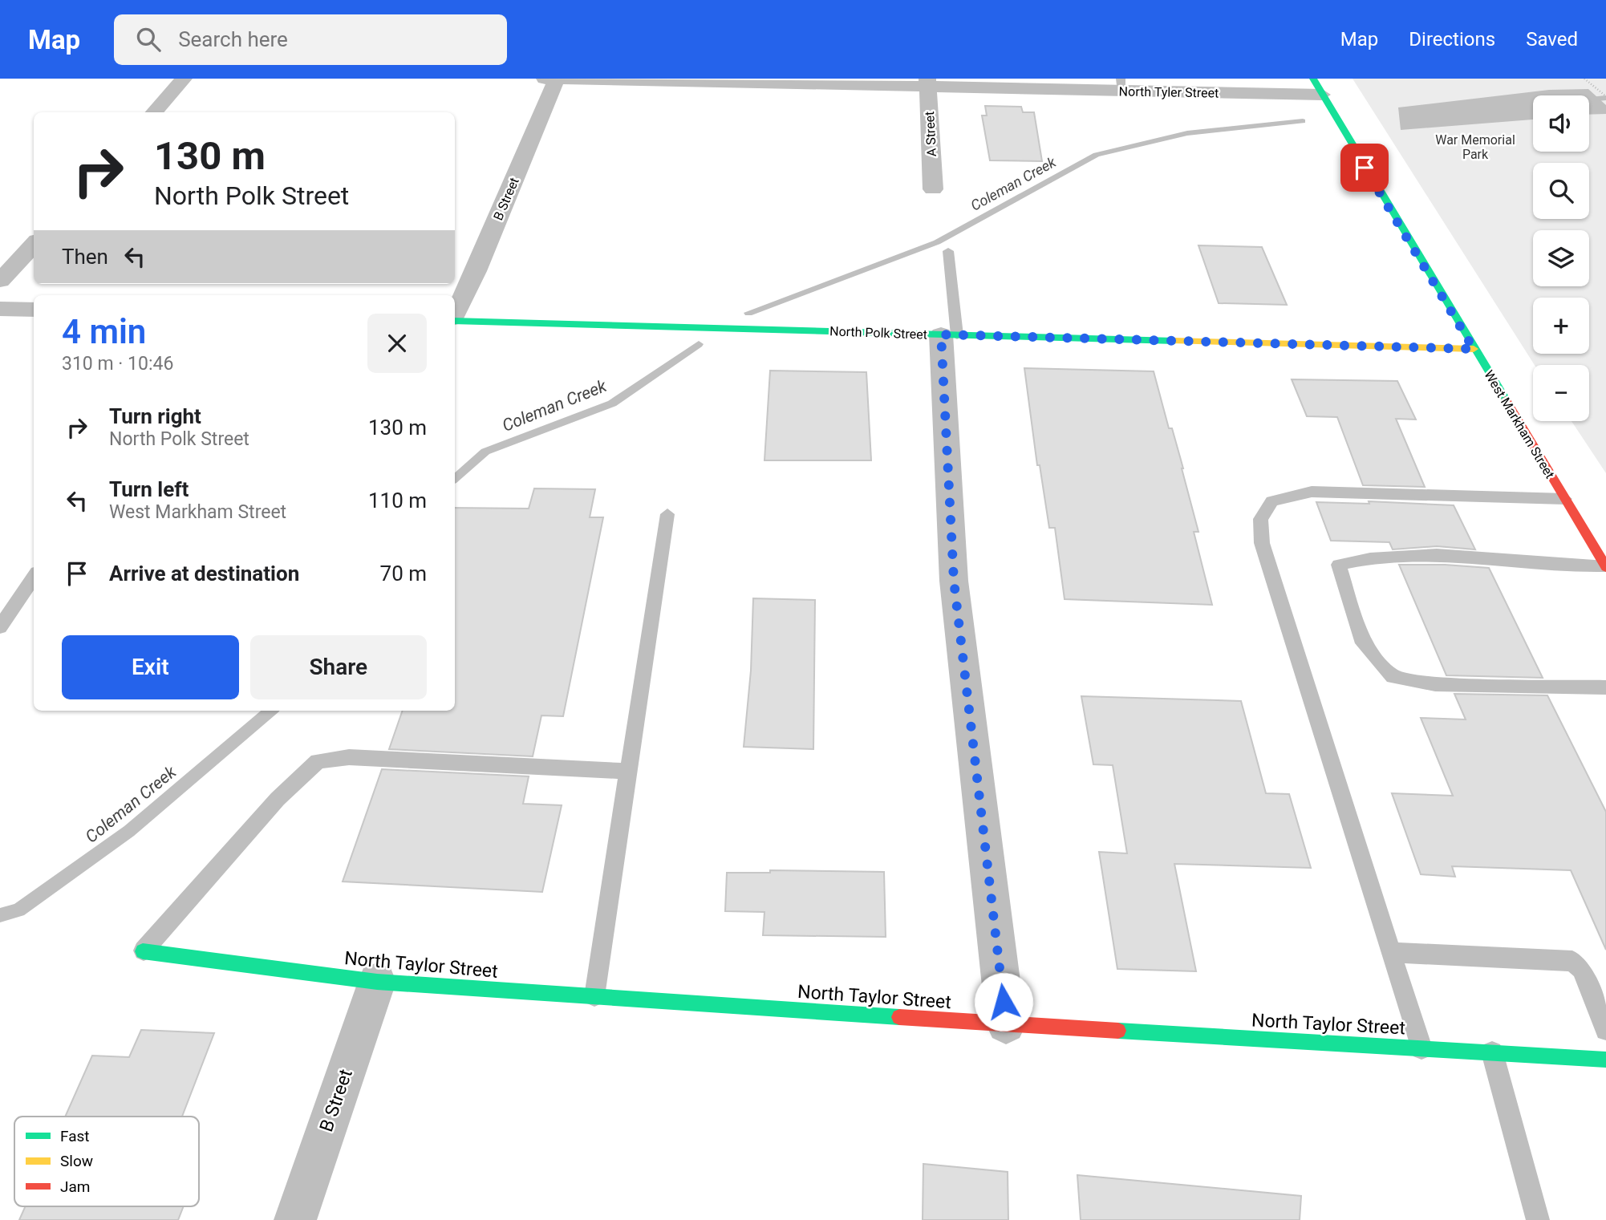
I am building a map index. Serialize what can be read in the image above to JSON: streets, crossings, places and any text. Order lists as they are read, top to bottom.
{
  "streets": {
    "street": [
      "North Tyler Street",
      "A Street",
      "B Street",
      "North Polk Street",
      "West Markham Street",
      "North Taylor Street"
    ]
  },
  "crossings": [
    ["North Tyler Street", "A Street"],
    ["North Tyler Street", "B Street"],
    ["North Tyler Street", "West Markham Street"],
    ["B Street", "North Taylor Street"],
    ["North Polk Street", "West Markham Street"]
  ],
  "water": ["Coleman Creek"],
  "parks": ["War Memorial Park"],
  "legend": ["Fast", "Slow", "Jam"],
  "page": {
    "header": "Map",
    "search": "Search here",
    "nav": ["Map", "Directions", "Saved"],
    "map_buttons": ["+", "−"],
    "turn": ["130 m", "North Polk Street"],
    "then": "Then",
    "heading": ["4 min", "310 m · 10:46"],
    "list": [
      {
        "name": "Turn right",
        "note": "North Polk Street",
        "value": "130 m"
      },
      {
        "name": "Turn left",
        "note": "West Markham Street",
        "value": "110 m"
      },
      {
        "name": "Arrive at destination",
        "value": "70 m"
      }
    ],
    "buttons": ["Exit", "Share"]
  }
}
